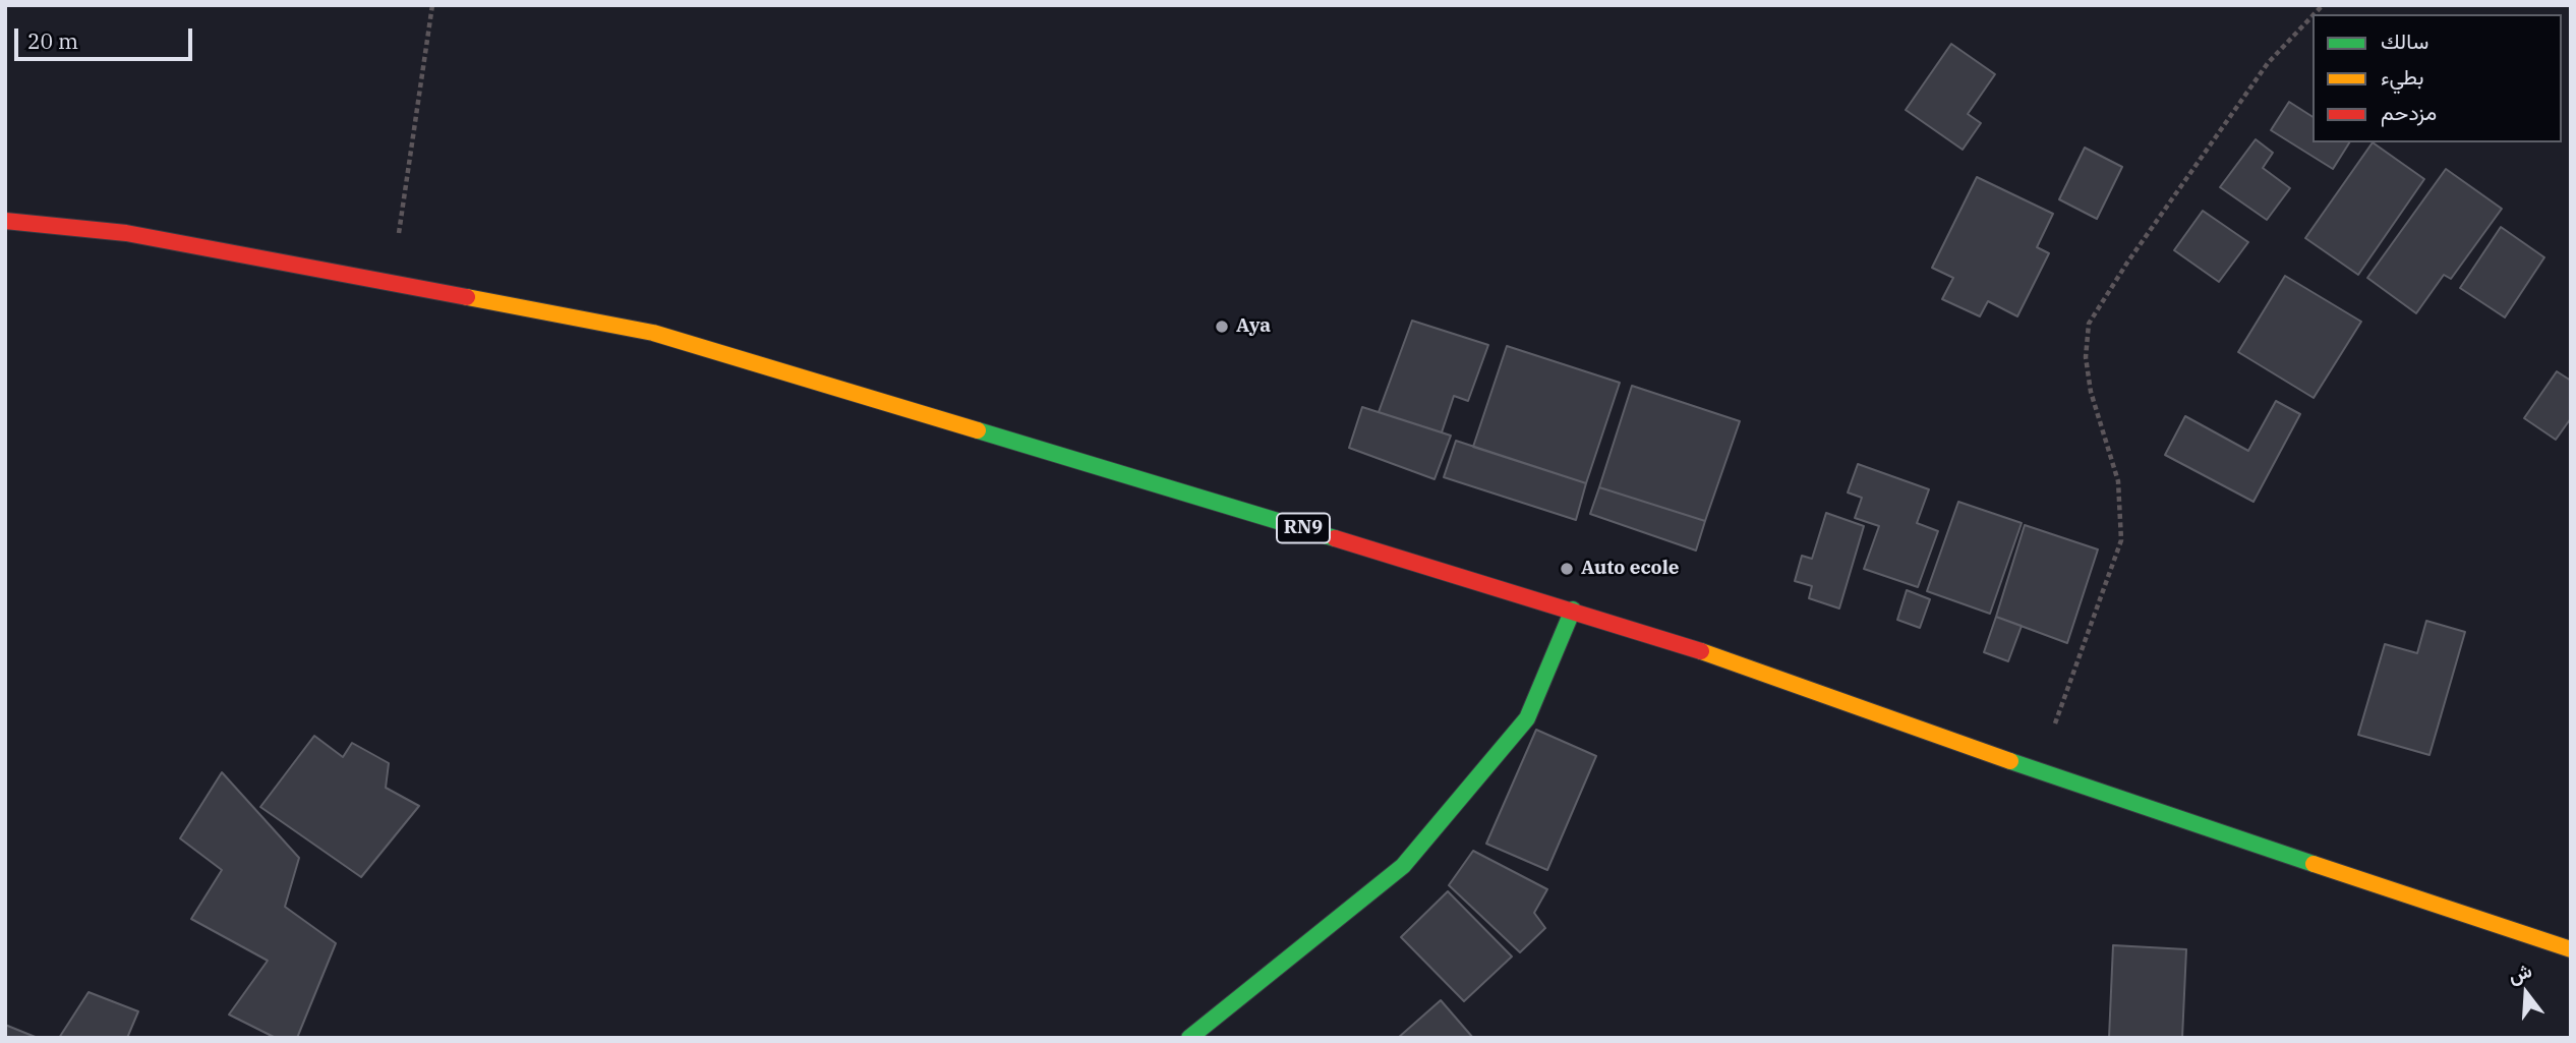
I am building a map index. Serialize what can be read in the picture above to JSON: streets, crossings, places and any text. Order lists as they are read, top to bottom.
{
  "streets": {
    "main road": ["RN9"]
  },
  "places": ["Aya", "Auto ecole"],
  "legend": ["سالك", "بطيء", "مزدحم"],
  "scale_bar": "20 m",
  "north": "top"
}
